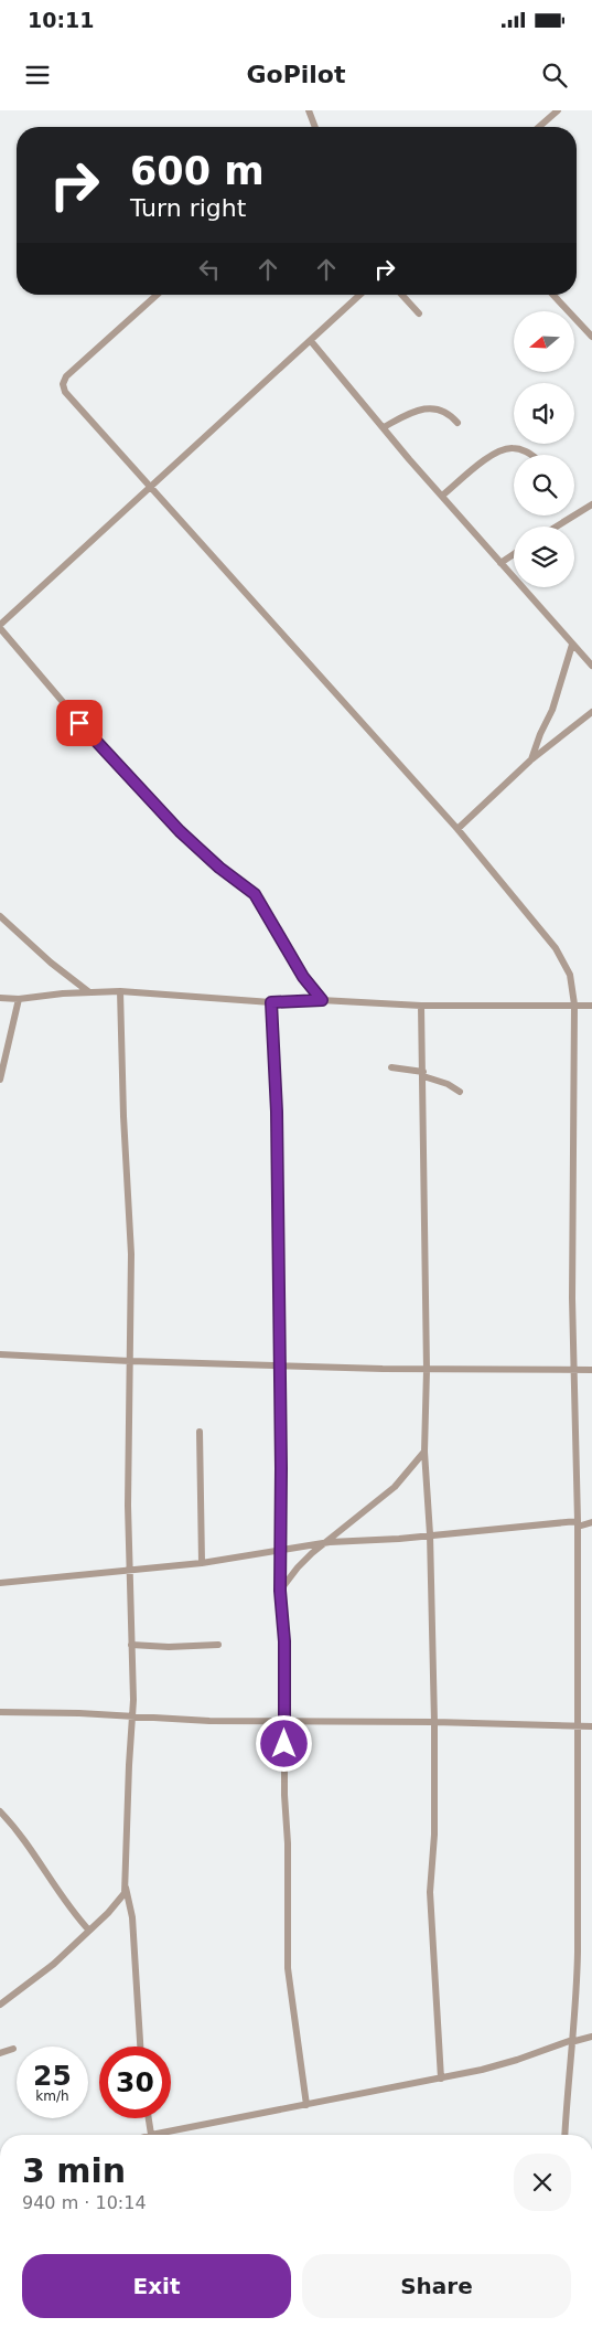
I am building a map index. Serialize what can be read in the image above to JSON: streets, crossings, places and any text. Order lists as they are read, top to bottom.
{
  "north": "left",
  "page": {
    "status": "10:11",
    "header": "GoPilot",
    "turn": ["600 m", "Turn right"],
    "speed": "25 km/h",
    "limit": "30",
    "heading": ["3 min", "940 m · 10:14"],
    "buttons": ["Exit", "Share"]
  }
}
